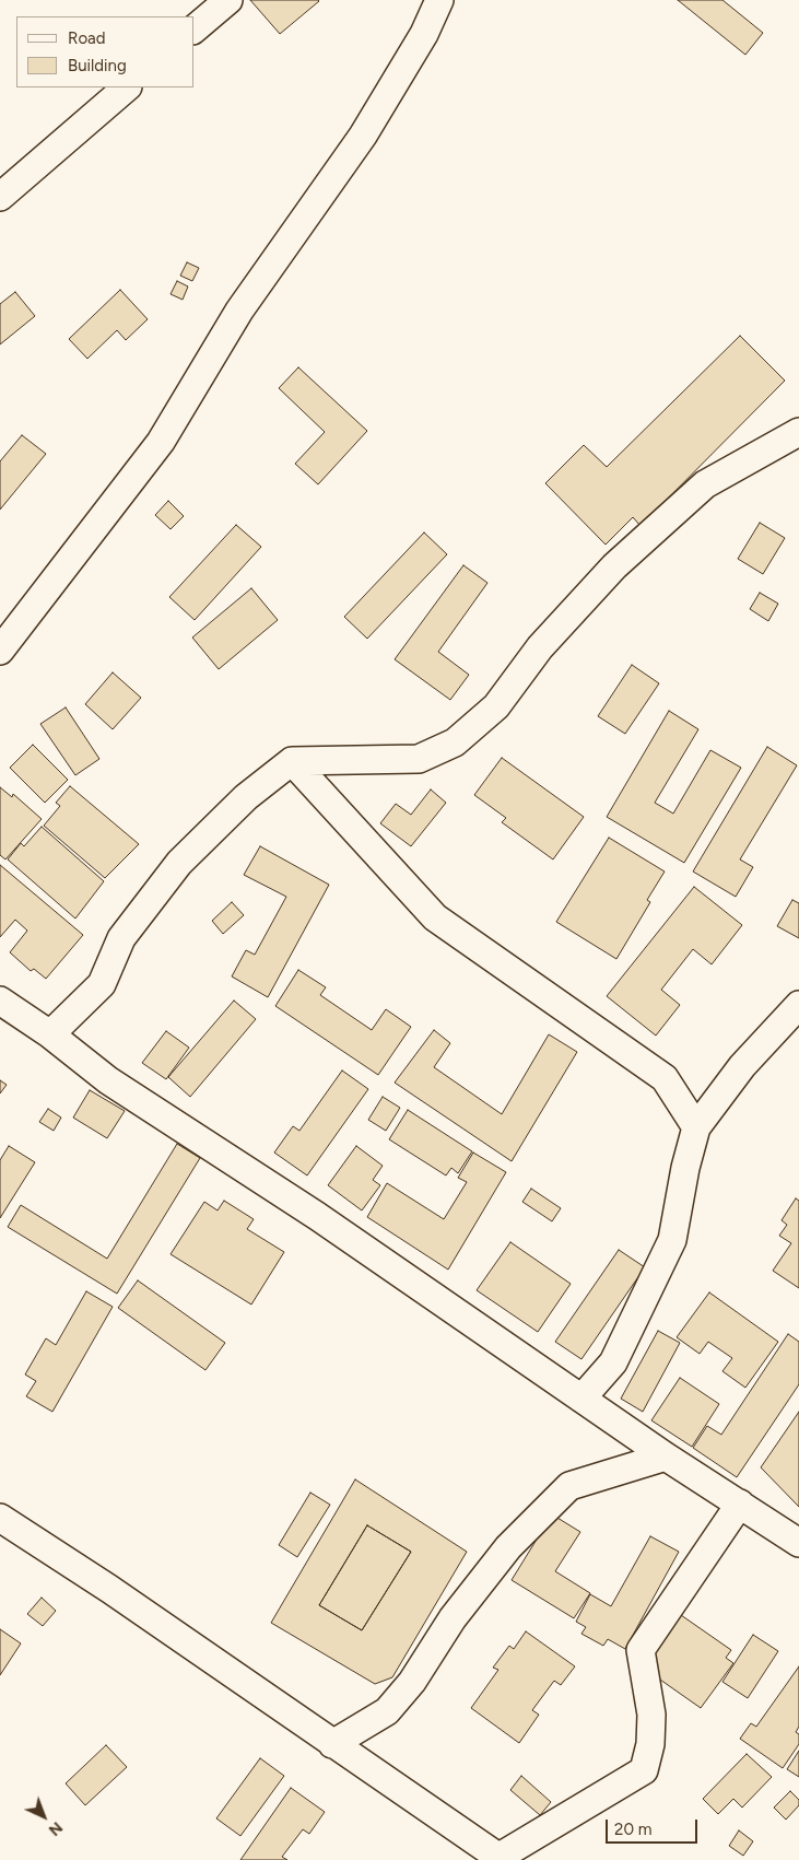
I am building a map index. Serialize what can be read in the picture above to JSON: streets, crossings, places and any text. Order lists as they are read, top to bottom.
{
  "legend": ["Road", "Building"],
  "scale_bar": "20 m",
  "north": "bottom right"
}
